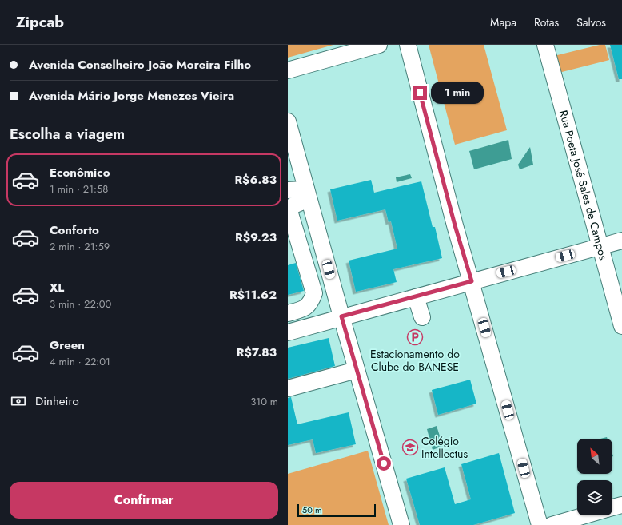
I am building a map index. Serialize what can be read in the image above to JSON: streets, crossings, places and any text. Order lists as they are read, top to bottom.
{
  "streets": {
    "street": ["Rua Poeta José Sales de Campos"]
  },
  "places": {
    "parking": ["Estacionamento do Clube do BANESE"],
    "school or university": ["Colégio Intellectus"]
  },
  "scale_bar": "50 m",
  "north": "top left",
  "page": {
    "header": "Zipcab",
    "nav": ["Mapa", "Rotas", "Salvos"],
    "banner": ["Avenida Conselheiro João Moreira Filho", "Avenida Mário Jorge Menezes Vieira"],
    "bubble": "1 min",
    "heading": "Escolha a viagem",
    "list": [
      {
        "name": "Econômico",
        "note": "1 min · 21:58",
        "value": "R$6.83"
      },
      {
        "name": "Conforto",
        "note": "2 min · 21:59",
        "value": "R$9.23"
      },
      {
        "name": "XL",
        "note": "3 min · 22:00",
        "value": "R$11.62"
      },
      {
        "name": "Green",
        "note": "4 min · 22:01",
        "value": "R$7.83"
      }
    ],
    "pay": ["Dinheiro", "310 m"],
    "buttons": "Confirmar",
    "scale": "50 m"
  }
}
